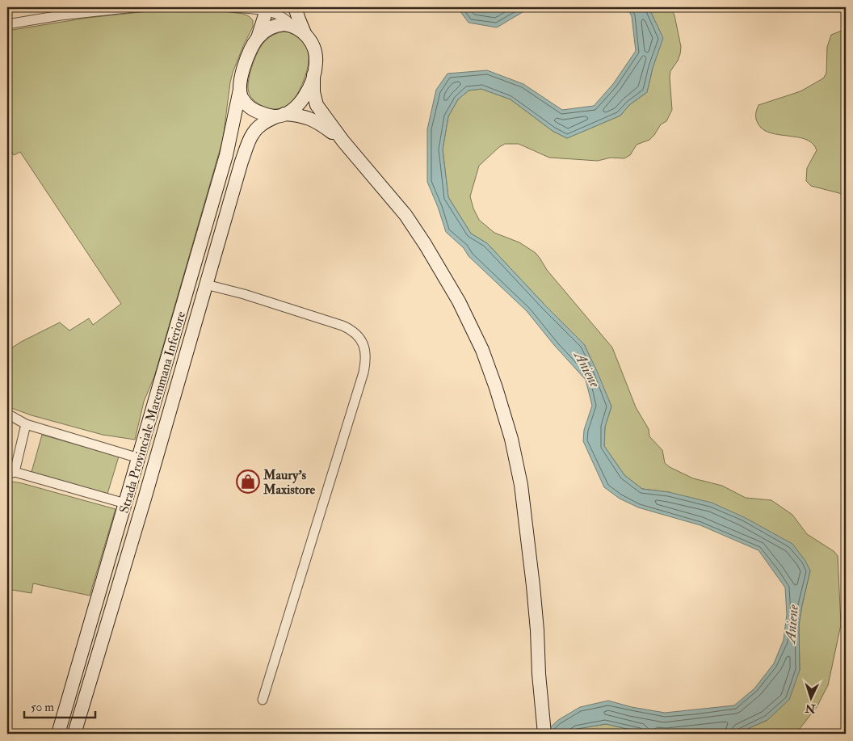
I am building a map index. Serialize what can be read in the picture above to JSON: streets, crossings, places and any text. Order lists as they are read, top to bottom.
{
  "streets": {
    "main road": ["Strada Provinciale Maremmana Inferiore"]
  },
  "water": ["Aniene"],
  "places": {
    "shop": ["Maury's Maxistore"]
  },
  "scale_bar": "50 m",
  "north": "bottom"
}
